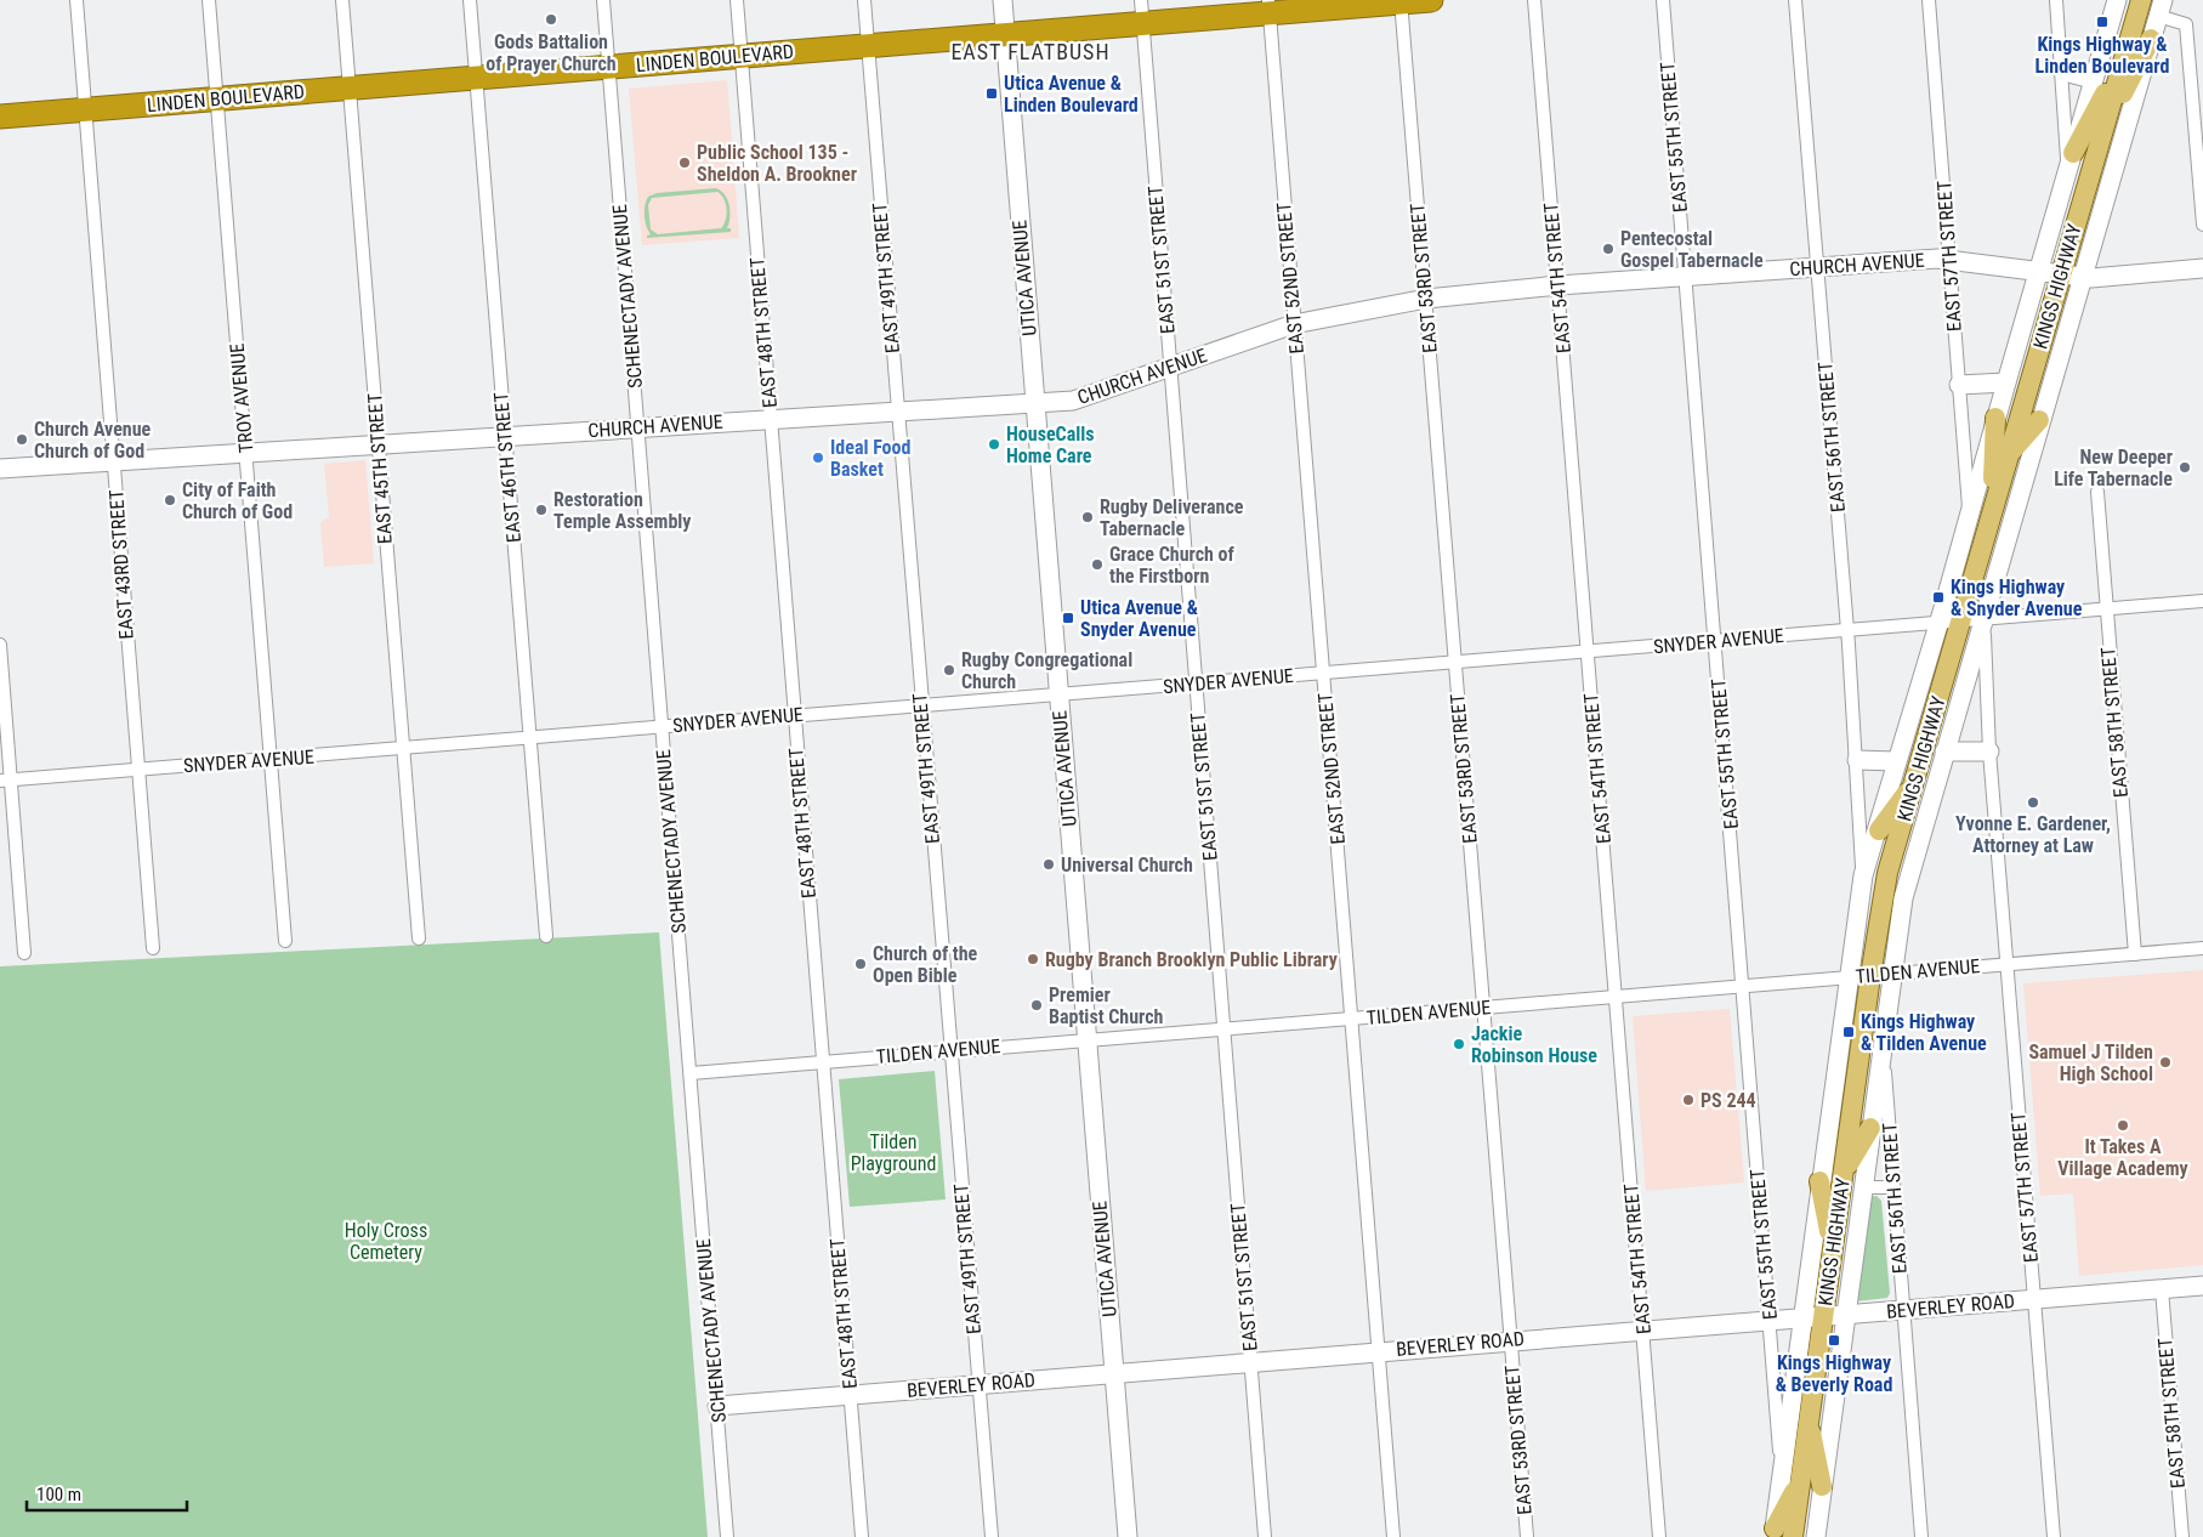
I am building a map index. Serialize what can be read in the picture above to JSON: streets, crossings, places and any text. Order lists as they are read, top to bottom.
{
  "streets": {
    "highway": ["LINDEN BOULEVARD"],
    "main road": ["KINGS HIGHWAY"],
    "street": [
      "EAST 55TH STREET",
      "EAST 57TH STREET",
      "EAST 51ST STREET",
      "CHURCH AVENUE",
      "EAST 49TH STREET",
      "UTICA AVENUE",
      "EAST 52ND STREET",
      "EAST 53RD STREET",
      "EAST 54TH STREET",
      "SCHENECTADY AVENUE",
      "EAST 48TH STREET",
      "TROY AVENUE",
      "EAST 56TH STREET",
      "EAST 46TH STREET",
      "EAST 45TH STREET",
      "EAST 43RD STREET",
      "SNYDER AVENUE",
      "EAST 58TH STREET",
      "TILDEN AVENUE",
      "BEVERLEY ROAD"
    ]
  },
  "crossings": [
    ["LINDEN BOULEVARD", "EAST 51ST STREET"],
    ["LINDEN BOULEVARD", "EAST 49TH STREET"],
    ["LINDEN BOULEVARD", "UTICA AVENUE"],
    ["LINDEN BOULEVARD", "EAST 52ND STREET"],
    ["LINDEN BOULEVARD", "EAST 53RD STREET"],
    ["LINDEN BOULEVARD", "SCHENECTADY AVENUE"],
    ["LINDEN BOULEVARD", "EAST 48TH STREET"],
    ["LINDEN BOULEVARD", "TROY AVENUE"],
    ["LINDEN BOULEVARD", "EAST 46TH STREET"],
    ["LINDEN BOULEVARD", "EAST 45TH STREET"],
    ["LINDEN BOULEVARD", "EAST 43RD STREET"],
    ["EAST 55TH STREET", "CHURCH AVENUE"],
    ["EAST 55TH STREET", "KINGS HIGHWAY"],
    ["EAST 55TH STREET", "SNYDER AVENUE"],
    ["EAST 55TH STREET", "TILDEN AVENUE"],
    ["EAST 55TH STREET", "BEVERLEY ROAD"],
    ["EAST 57TH STREET", "CHURCH AVENUE"],
    ["EAST 57TH STREET", "KINGS HIGHWAY"],
    ["EAST 57TH STREET", "SNYDER AVENUE"],
    ["EAST 57TH STREET", "TILDEN AVENUE"],
    ["EAST 57TH STREET", "BEVERLEY ROAD"],
    ["EAST 51ST STREET", "CHURCH AVENUE"],
    ["EAST 51ST STREET", "SNYDER AVENUE"],
    ["EAST 51ST STREET", "TILDEN AVENUE"],
    ["EAST 51ST STREET", "BEVERLEY ROAD"],
    ["CHURCH AVENUE", "EAST 49TH STREET"],
    ["CHURCH AVENUE", "UTICA AVENUE"],
    ["CHURCH AVENUE", "EAST 52ND STREET"],
    ["CHURCH AVENUE", "EAST 53RD STREET"],
    ["CHURCH AVENUE", "EAST 54TH STREET"],
    ["CHURCH AVENUE", "KINGS HIGHWAY"],
    ["CHURCH AVENUE", "SCHENECTADY AVENUE"],
    ["CHURCH AVENUE", "EAST 48TH STREET"],
    ["CHURCH AVENUE", "TROY AVENUE"],
    ["CHURCH AVENUE", "EAST 56TH STREET"],
    ["CHURCH AVENUE", "EAST 46TH STREET"],
    ["CHURCH AVENUE", "EAST 45TH STREET"],
    ["CHURCH AVENUE", "EAST 43RD STREET"],
    ["EAST 49TH STREET", "SNYDER AVENUE"],
    ["EAST 49TH STREET", "TILDEN AVENUE"],
    ["EAST 49TH STREET", "BEVERLEY ROAD"],
    ["UTICA AVENUE", "SNYDER AVENUE"],
    ["UTICA AVENUE", "TILDEN AVENUE"],
    ["UTICA AVENUE", "BEVERLEY ROAD"],
    ["EAST 52ND STREET", "SNYDER AVENUE"],
    ["EAST 52ND STREET", "TILDEN AVENUE"],
    ["EAST 52ND STREET", "BEVERLEY ROAD"],
    ["EAST 53RD STREET", "SNYDER AVENUE"],
    ["EAST 53RD STREET", "TILDEN AVENUE"],
    ["EAST 53RD STREET", "BEVERLEY ROAD"],
    ["EAST 54TH STREET", "SNYDER AVENUE"],
    ["EAST 54TH STREET", "TILDEN AVENUE"],
    ["EAST 54TH STREET", "BEVERLEY ROAD"],
    ["KINGS HIGHWAY", "EAST 56TH STREET"],
    ["KINGS HIGHWAY", "SNYDER AVENUE"],
    ["KINGS HIGHWAY", "TILDEN AVENUE"],
    ["KINGS HIGHWAY", "BEVERLEY ROAD"],
    ["SCHENECTADY AVENUE", "SNYDER AVENUE"],
    ["SCHENECTADY AVENUE", "TILDEN AVENUE"],
    ["SCHENECTADY AVENUE", "BEVERLEY ROAD"],
    ["EAST 48TH STREET", "SNYDER AVENUE"],
    ["EAST 48TH STREET", "TILDEN AVENUE"],
    ["EAST 48TH STREET", "BEVERLEY ROAD"],
    ["TROY AVENUE", "SNYDER AVENUE"],
    ["EAST 56TH STREET", "SNYDER AVENUE"],
    ["EAST 56TH STREET", "BEVERLEY ROAD"],
    ["EAST 46TH STREET", "SNYDER AVENUE"],
    ["EAST 45TH STREET", "SNYDER AVENUE"],
    ["EAST 43RD STREET", "SNYDER AVENUE"],
    ["SNYDER AVENUE", "EAST 58TH STREET"],
    ["EAST 58TH STREET", "TILDEN AVENUE"],
    ["EAST 58TH STREET", "BEVERLEY ROAD"]
  ],
  "districts": ["EAST FLATBUSH"],
  "parks": ["Tilden Playground", "Holy Cross Cemetery"],
  "places": {
    "other": [
      "Gods Battalion of Prayer Church",
      "Public School 135 - Sheldon A. Brookner",
      "Pentecostal Gospel Tabernacle",
      "Church Avenue Church of God",
      "HouseCalls Home Care",
      "Ideal Food Basket",
      "New Deeper Life Tabernacle",
      "City of Faith Church of God",
      "Restoration Temple Assembly",
      "Rugby Deliverance Tabernacle",
      "Grace Church of the Firstborn",
      "Rugby Congregational Church",
      "Yvonne E. Gardener, Attorney at Law",
      "Universal Church",
      "Rugby Branch Brooklyn Public Library",
      "Church of the Open Bible",
      "Premier Baptist Church",
      "Jackie Robinson House",
      "Samuel J Tilden High School",
      "PS 244",
      "It Takes A Village Academy"
    ],
    "transit": [
      "Kings Highway & Linden Boulevard",
      "Utica Avenue & Linden Boulevard",
      "Kings Highway & Snyder Avenue",
      "Utica Avenue & Snyder Avenue",
      "Kings Highway & Tilden Avenue",
      "Kings Highway & Beverly Road"
    ]
  },
  "scale_bar": "100 m"
}
